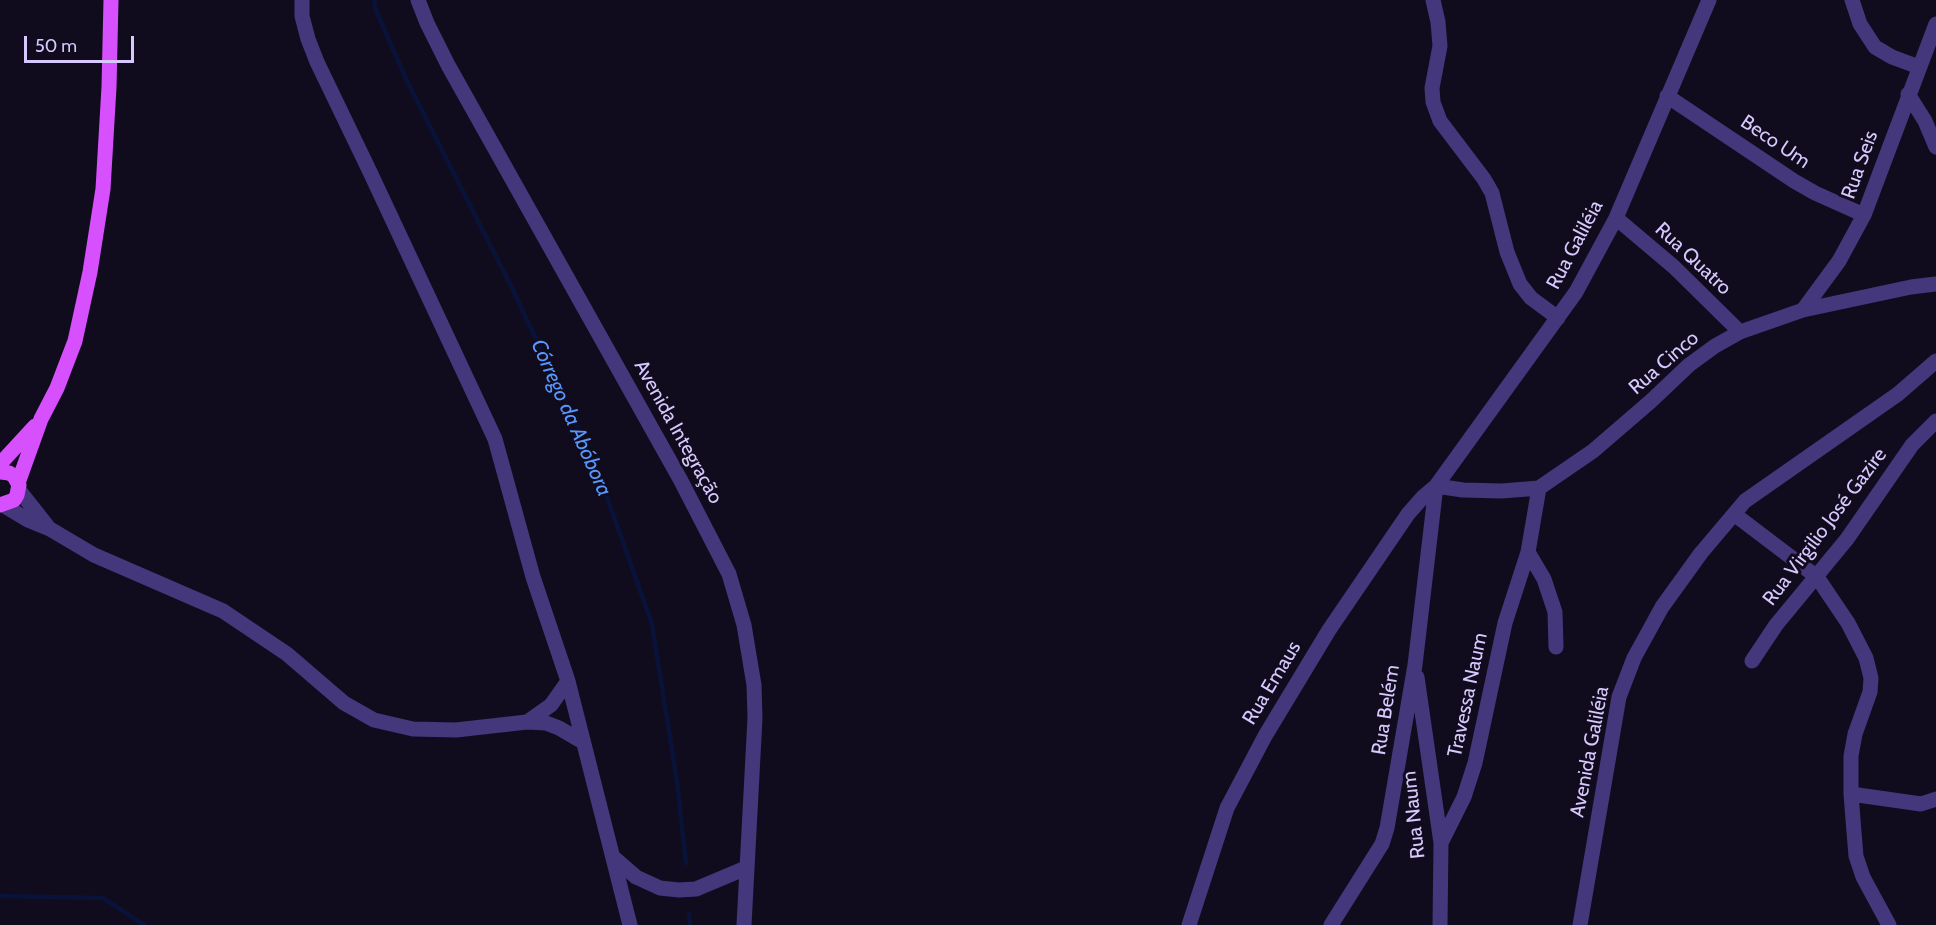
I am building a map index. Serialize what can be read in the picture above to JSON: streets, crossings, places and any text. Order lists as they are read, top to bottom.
{
  "streets": {
    "street": [
      "Beco Um",
      "Rua Seis",
      "Rua Galiléia",
      "Rua Quatro",
      "Rua Cinco",
      "Avenida Integração",
      "Rua Virgilio José Gazire",
      "Rua Emaus",
      "Travessa Naum",
      "Rua Belém",
      "Avenida Galiléia",
      "Rua Naum"
    ]
  },
  "crossings": [
    ["Beco Um", "Rua Seis"],
    ["Beco Um", "Rua Galiléia"],
    ["Rua Seis", "Rua Cinco"],
    ["Rua Galiléia", "Rua Quatro"],
    ["Rua Galiléia", "Rua Emaus"],
    ["Rua Galiléia", "Rua Belém"],
    ["Rua Quatro", "Rua Cinco"],
    ["Rua Cinco", "Travessa Naum"],
    ["Rua Emaus", "Rua Belém"],
    ["Travessa Naum", "Rua Naum"],
    ["Rua Belém", "Rua Naum"]
  ],
  "water": ["Córrego da Abóbora"],
  "scale_bar": "50 m"
}
